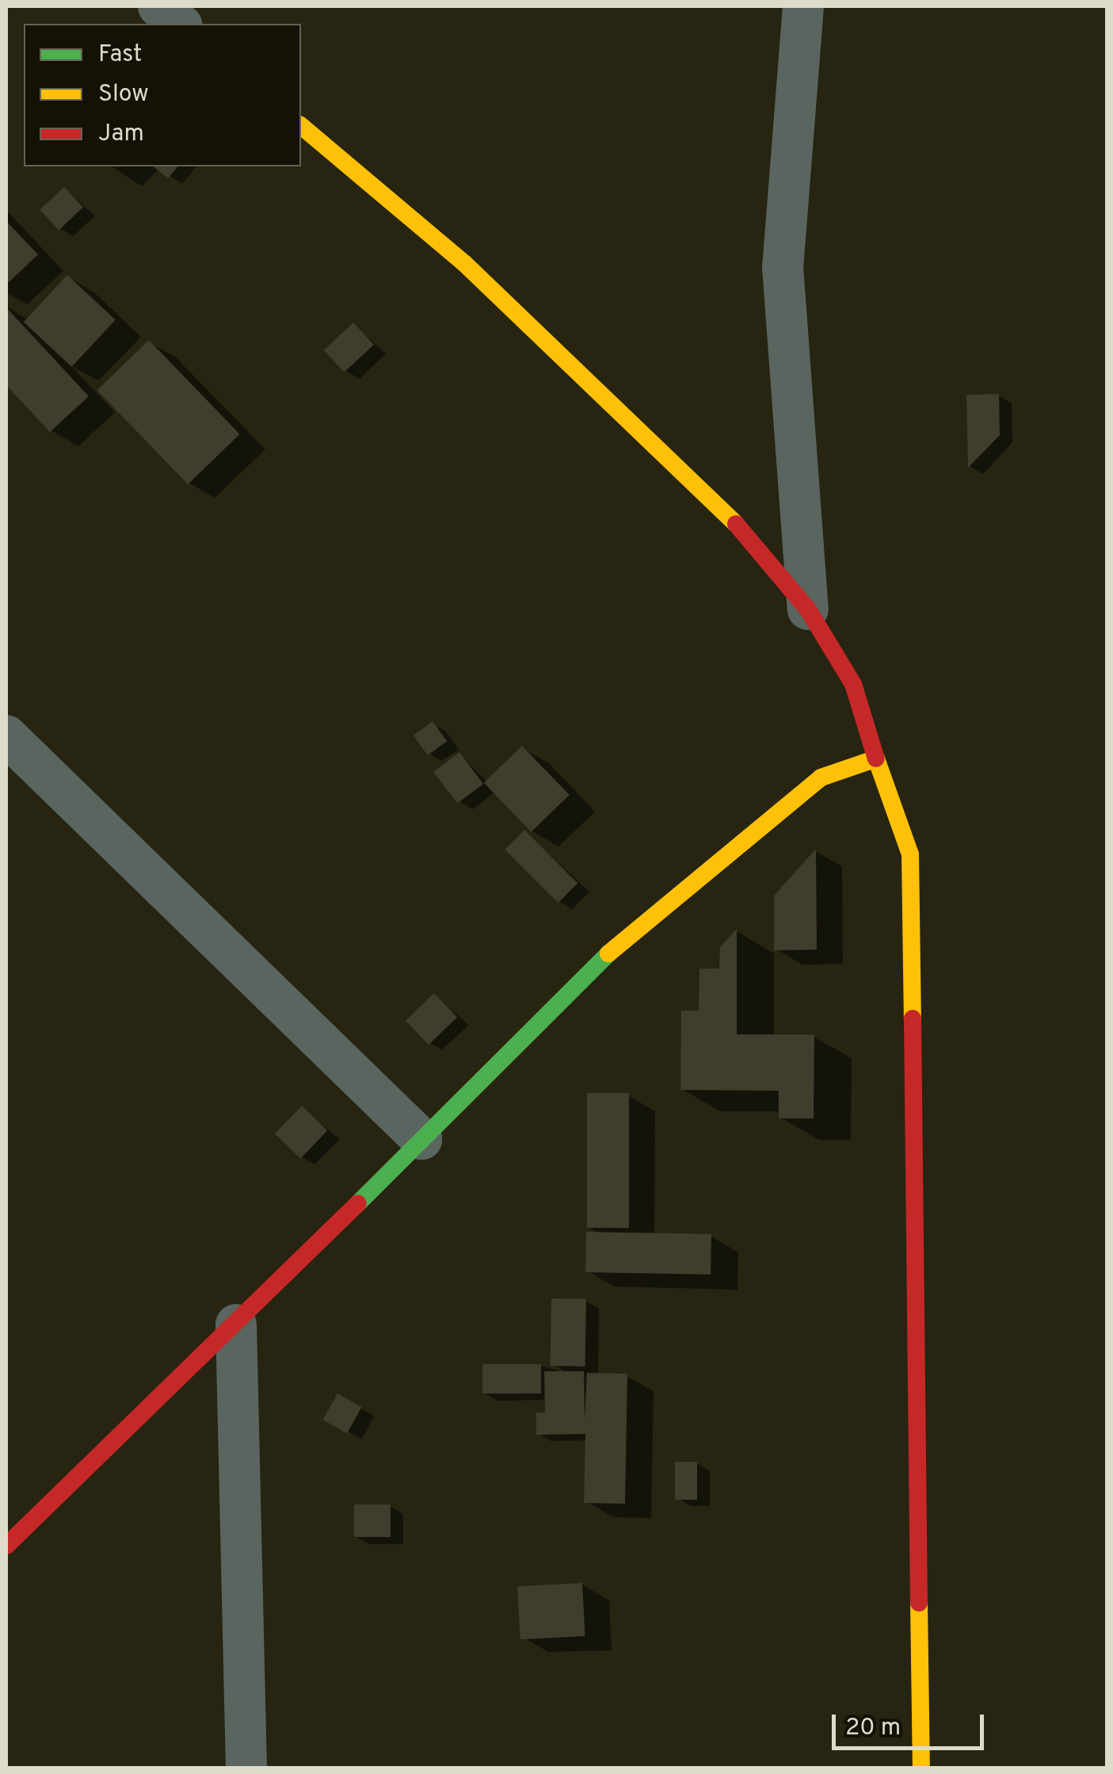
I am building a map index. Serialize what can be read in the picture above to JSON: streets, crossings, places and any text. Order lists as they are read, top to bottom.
{
  "legend": ["Fast", "Slow", "Jam"],
  "scale_bar": "20 m"
}
